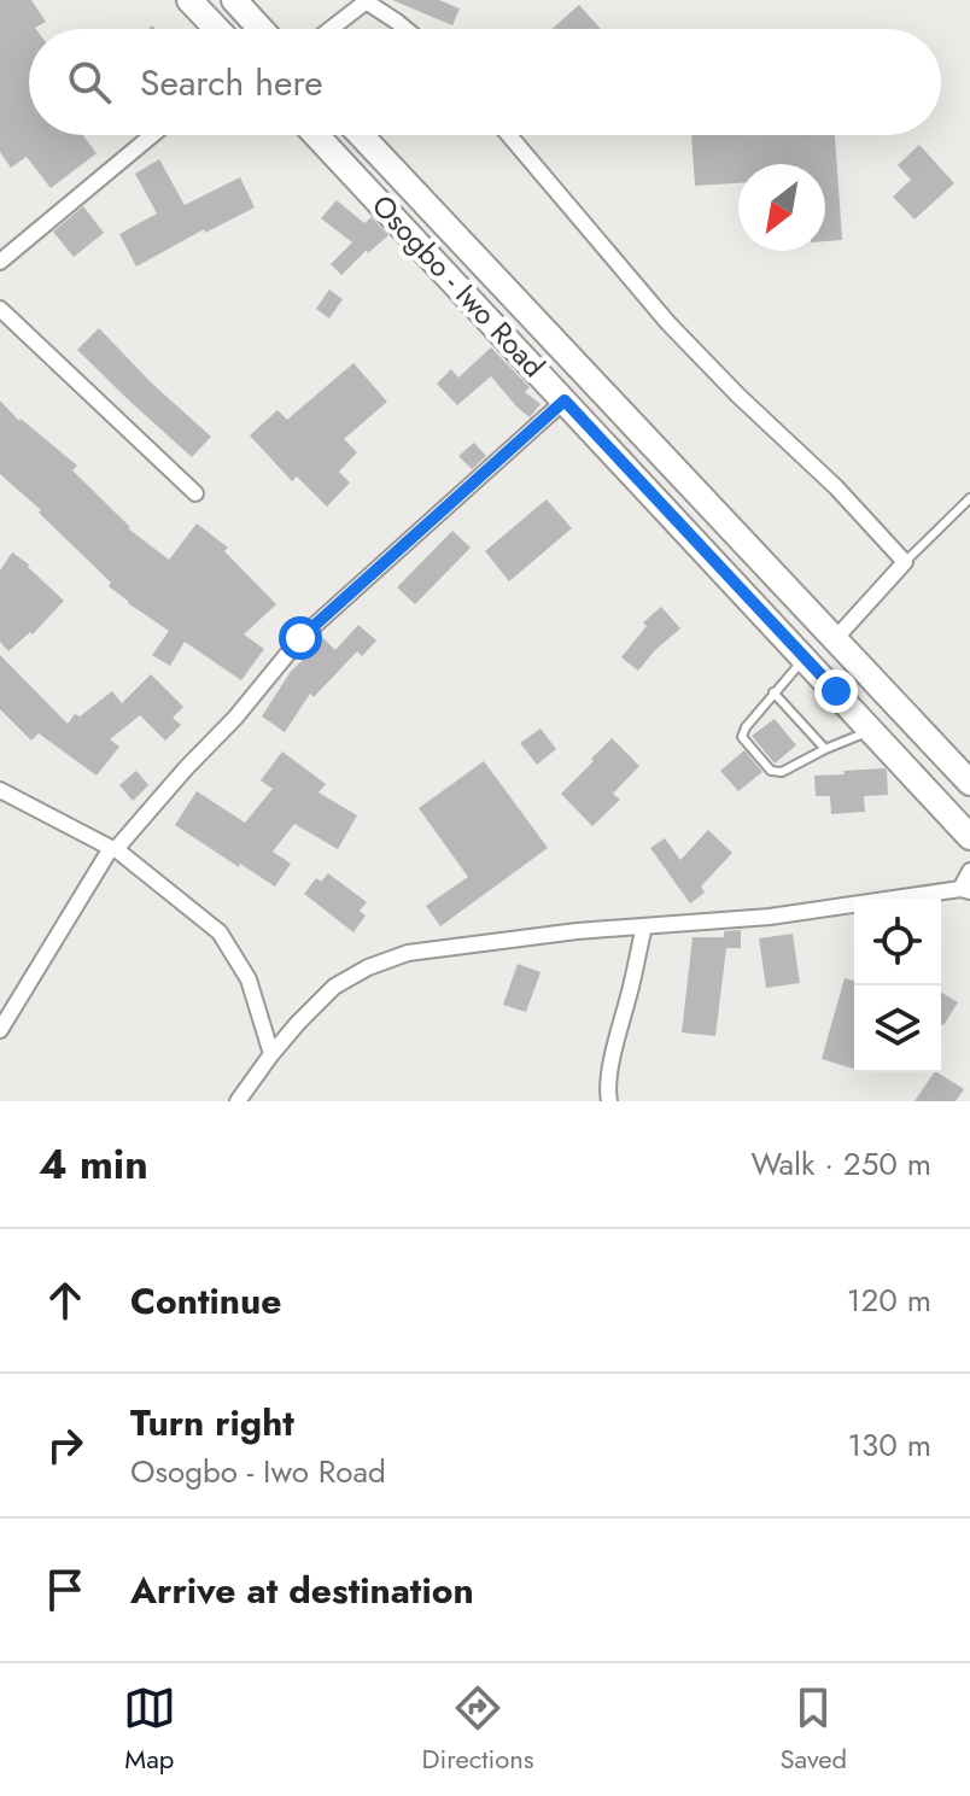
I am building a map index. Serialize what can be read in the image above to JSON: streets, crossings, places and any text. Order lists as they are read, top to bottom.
{
  "streets": {
    "main road": ["Osogbo - Iwo Road"]
  },
  "north": "bottom left",
  "page": {
    "search": "Search here",
    "heading": ["4 min", "Walk · 250 m"],
    "list": [
      ["Continue", "120 m"],
      ["Turn right", "Osogbo - Iwo Road", "130 m"],
      "Arrive at destination"
    ],
    "nav": ["Map", "Directions", "Saved"]
  }
}
